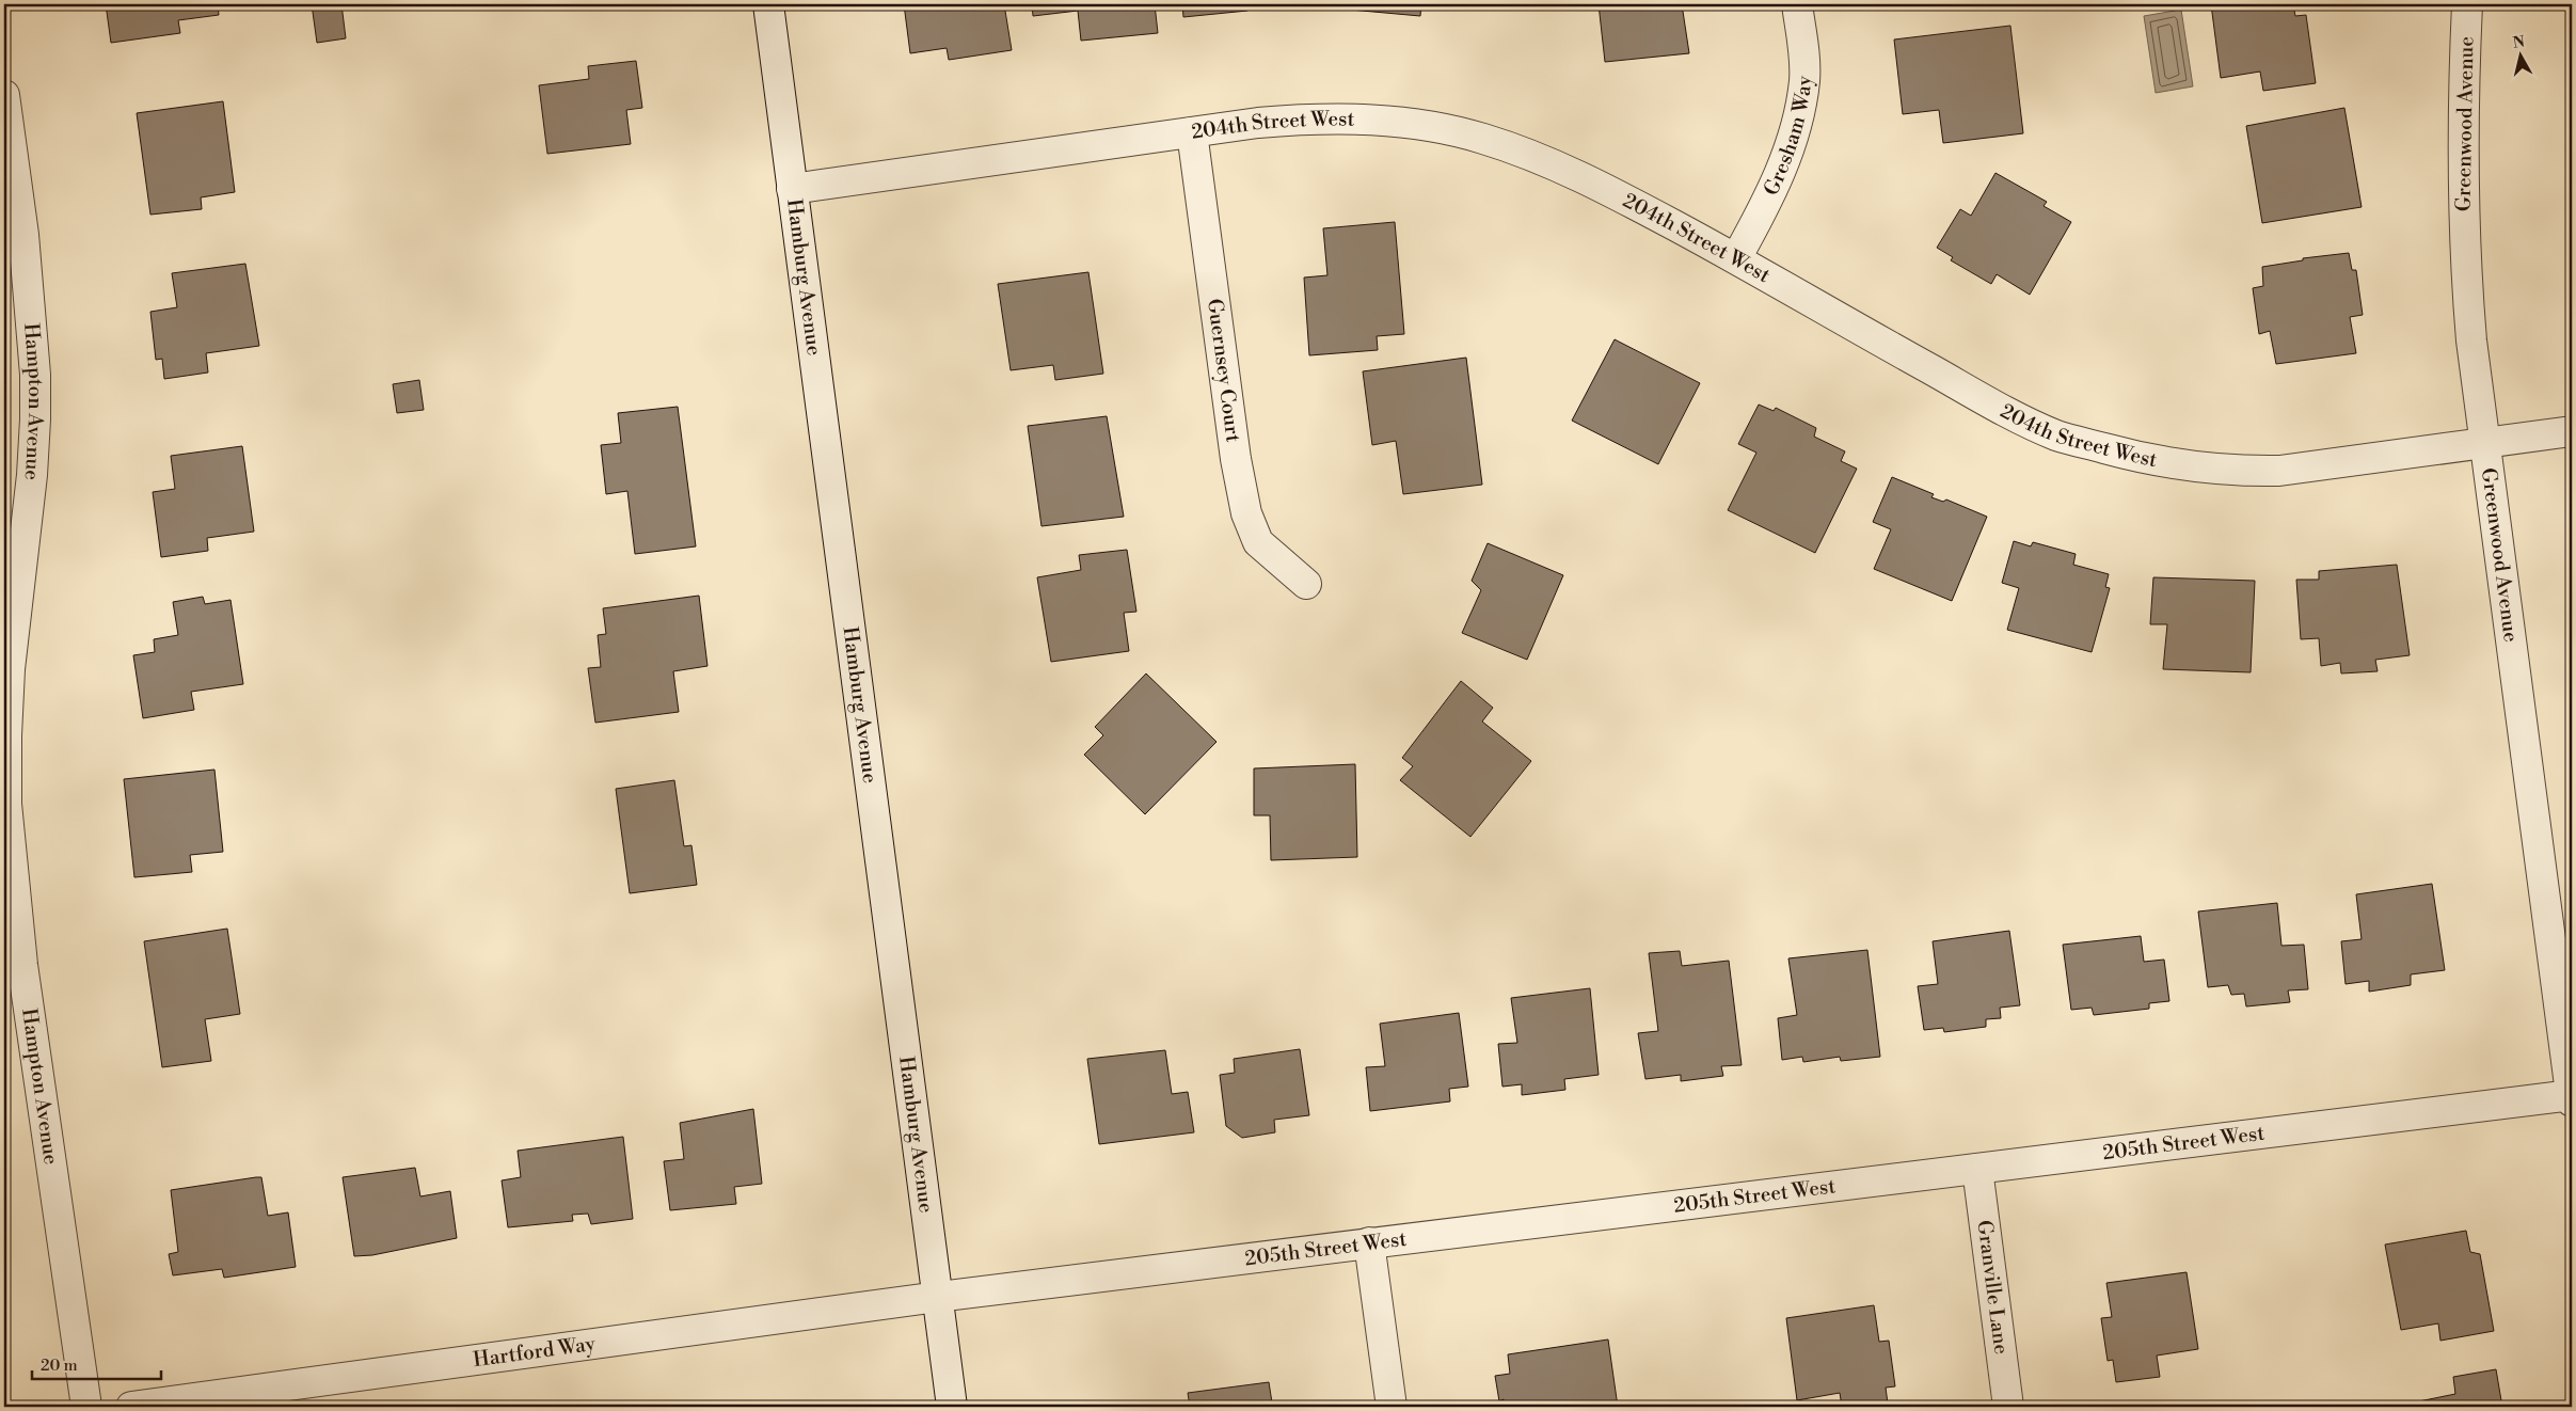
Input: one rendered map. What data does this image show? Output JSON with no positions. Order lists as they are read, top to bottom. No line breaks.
{"streets":{"street":["Greenwood Avenue","204th Street West","Gresham Way","Hamburg Avenue","Guernsey Court","Hampton Avenue","205th Street West","Granville Lane","Hartford Way"]},"crossings":[["Greenwood Avenue","204th Street West"],["Greenwood Avenue","205th Street West"],["204th Street West","Gresham Way"],["204th Street West","Hamburg Avenue"],["204th Street West","Guernsey Court"],["Hamburg Avenue","205th Street West"],["Hamburg Avenue","Hartford Way"],["205th Street West","Granville Lane"],["205th Street West","Hartford Way"]],"scale_bar":"20 m","north":"top"}
